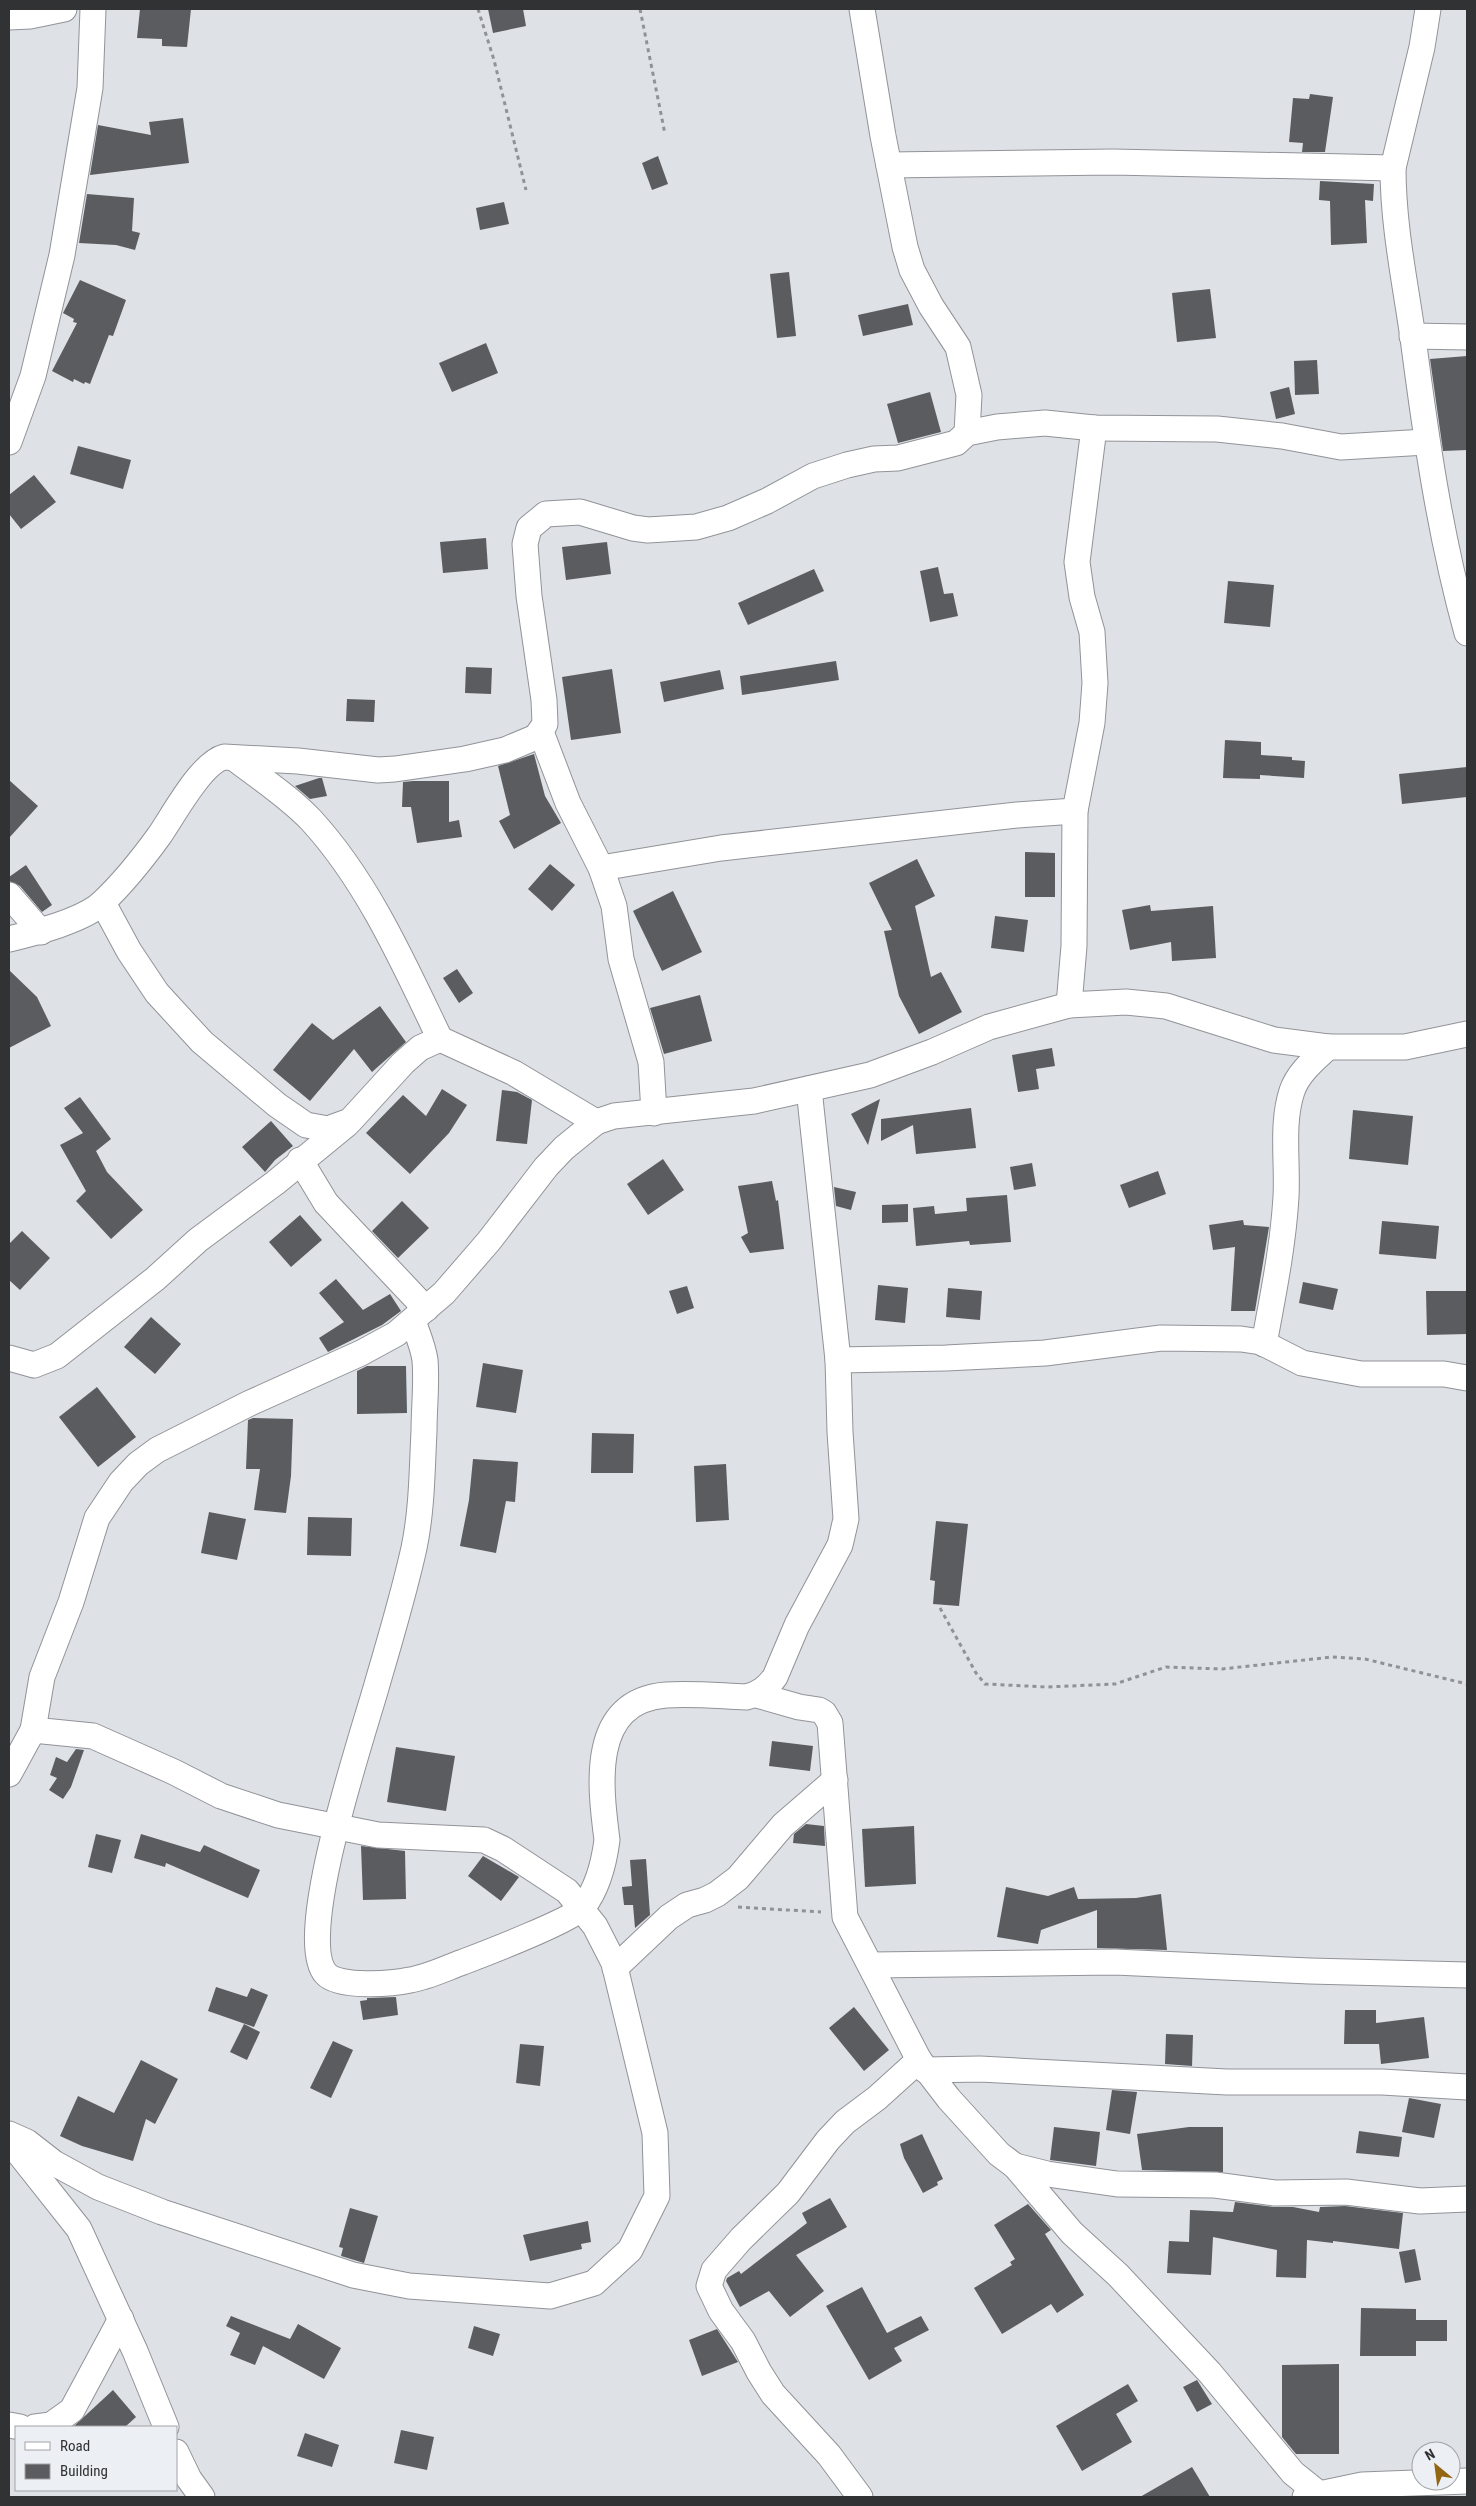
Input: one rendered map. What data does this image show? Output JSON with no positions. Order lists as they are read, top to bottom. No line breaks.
{"legend":["Road","Building"],"north":"top left"}
